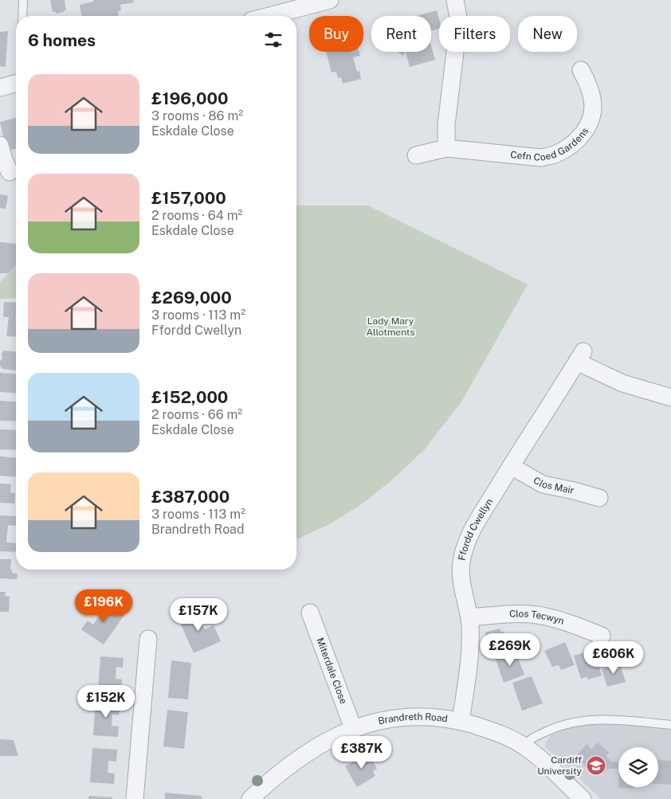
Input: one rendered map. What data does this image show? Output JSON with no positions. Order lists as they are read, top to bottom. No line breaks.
{"streets":{"street":["Cefn Coed Gardens","Clos Mair","Ffordd Cwellyn","Clos Tecwyn","Miterdale Close","Brandreth Road"]},"crossings":[["Clos Mair","Ffordd Cwellyn"],["Ffordd Cwellyn","Clos Tecwyn"],["Ffordd Cwellyn","Brandreth Road"],["Miterdale Close","Brandreth Road"]],"parks":["Lady Mary Allotments"],"places":{"school or university":["Cardiff University"]},"page":{"chip":["Buy","Rent","Filters","New"],"heading":"6 homes","list":[{"name":"£196,000","note":"3 rooms · 86 m² · Eskdale Close"},{"name":"£157,000","note":"2 rooms · 64 m² · Eskdale Close"},{"name":"£269,000","note":"3 rooms · 113 m² · Ffordd Cwellyn"},{"name":"£152,000","note":"2 rooms · 66 m² · Eskdale Close"},{"name":"£387,000","note":"3 rooms · 113 m² · Brandreth Road"}],"price":["£196K","£157K","£269K","£606K","£152K","£387K"]}}
